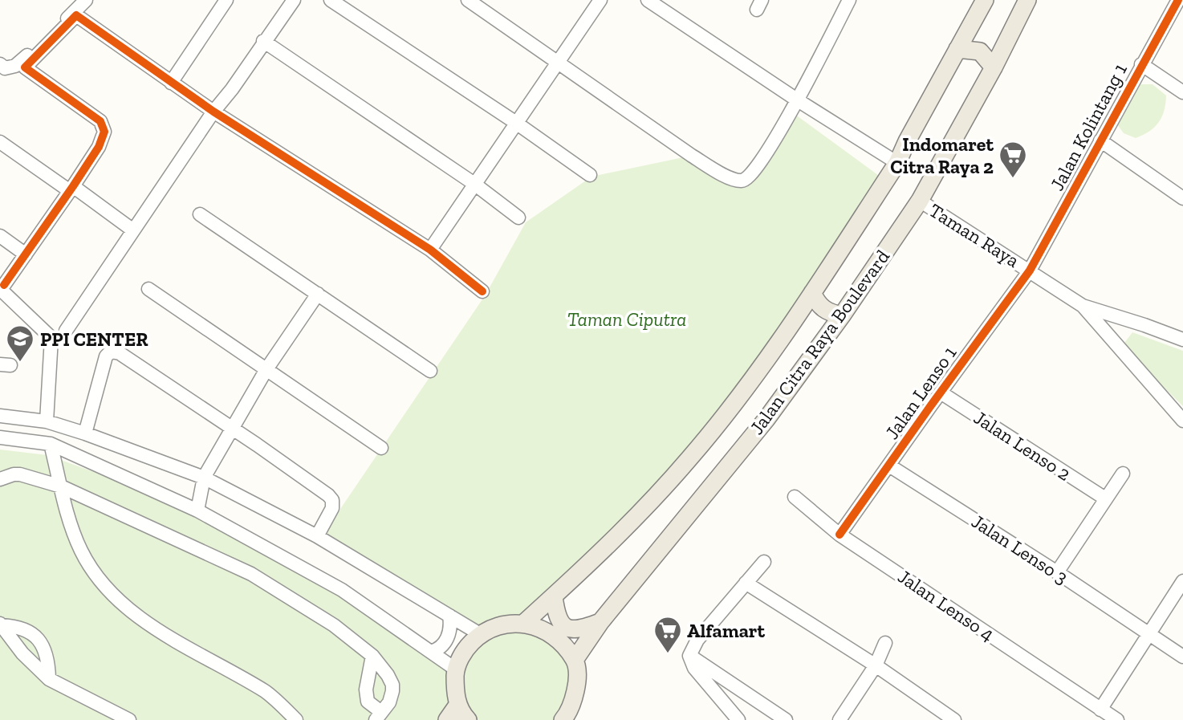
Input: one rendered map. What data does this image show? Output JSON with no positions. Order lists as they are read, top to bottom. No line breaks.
{"streets":{"main road":["Jalan Citra Raya Boulevard"],"street":["Jalan Kolintang 1","Taman Raya","Jalan Lenso 1","Jalan Lenso 2","Jalan Lenso 3","Jalan Lenso 4"]},"crossings":[["Jalan Kolintang 1","Taman Raya"],["Jalan Kolintang 1","Jalan Lenso 1"],["Taman Raya","Jalan Citra Raya Boulevard"],["Taman Raya","Jalan Lenso 1"],["Jalan Lenso 1","Jalan Lenso 2"],["Jalan Lenso 1","Jalan Lenso 3"],["Jalan Lenso 1","Jalan Lenso 4"]],"parks":["Taman Ciputra"],"places":{"supermarket":["Indomaret Citra Raya 2","Alfamart"],"school or university":["PPI CENTER"]}}
